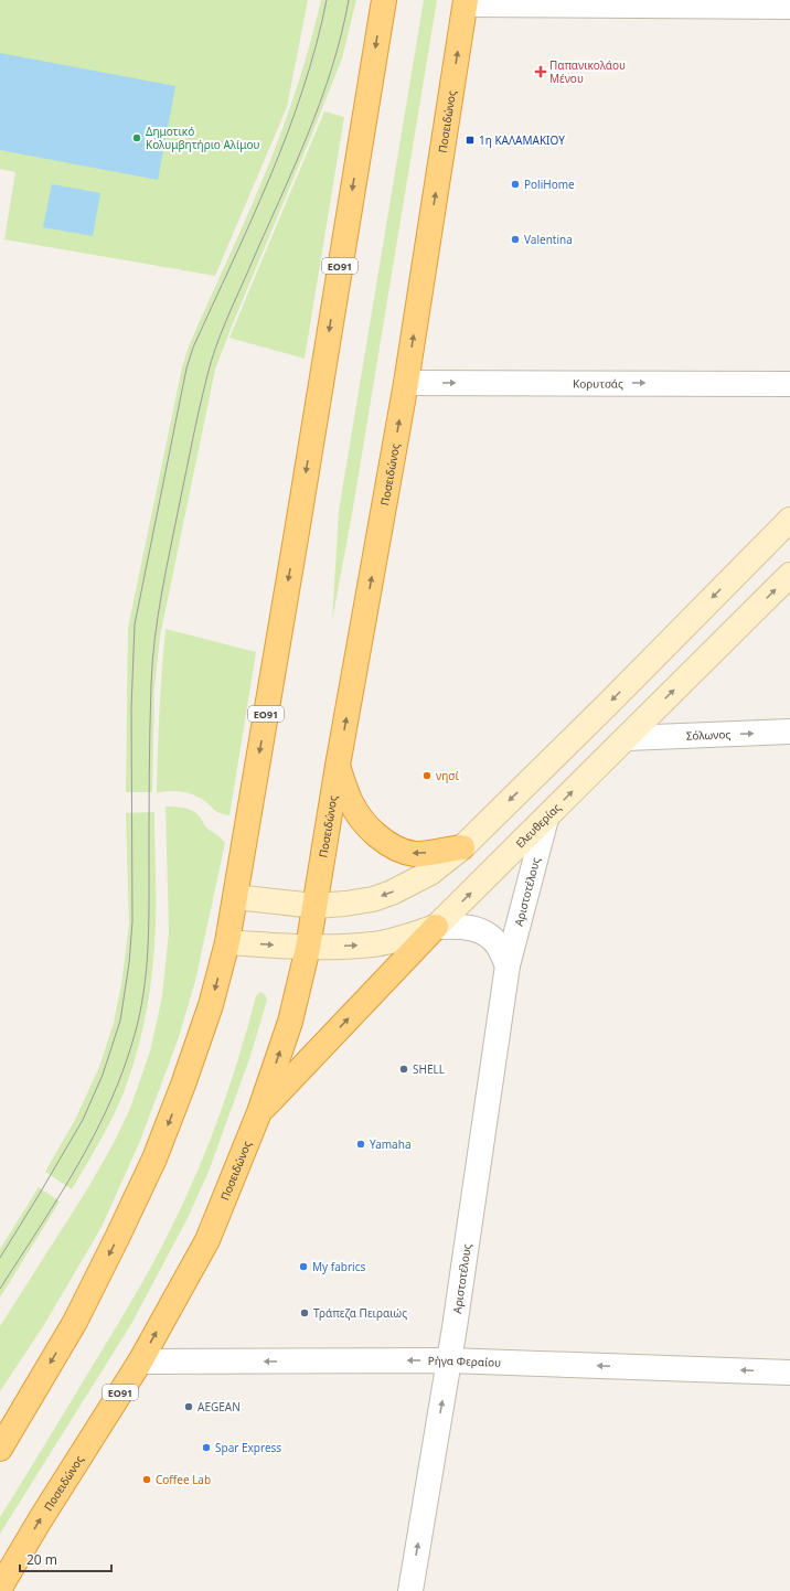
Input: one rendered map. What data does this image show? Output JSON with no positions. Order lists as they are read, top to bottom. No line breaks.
{"streets":{"highway":["Ποσειδώνος","ΕΟ91"],"main road":["Ελευθερίας"],"street":["Κορυτσάς","Σόλωνος","Αριστοτέλους","Ρήγα Φεραίου"]},"crossings":[["Ποσειδώνος","Κορυτσάς"],["Ποσειδώνος","Ελευθερίας"],["Ποσειδώνος","Ρήγα Φεραίου"],["ΕΟ91","Ελευθερίας"],["Σόλωνος","Ελευθερίας"],["Ελευθερίας","Αριστοτέλους"],["Αριστοτέλους","Ρήγα Φεραίου"]],"one_way":["Κορυτσάς","Σόλωνος","Ρήγα Φεραίου"],"places":{"health":["Παπανικολάου Μένου"],"other":["Δημοτικό Κολυμβητήριο Αλίμου","PoliHome","Valentina","νησί","SHELL","Yamaha","My fabrics","Τράπεζα Πειραιώς","AEGEAN","Spar Express","Coffee Lab"],"transit":["1η ΚΑΛΑΜΑΚΙΟΥ"]},"scale_bar":"20 m"}
